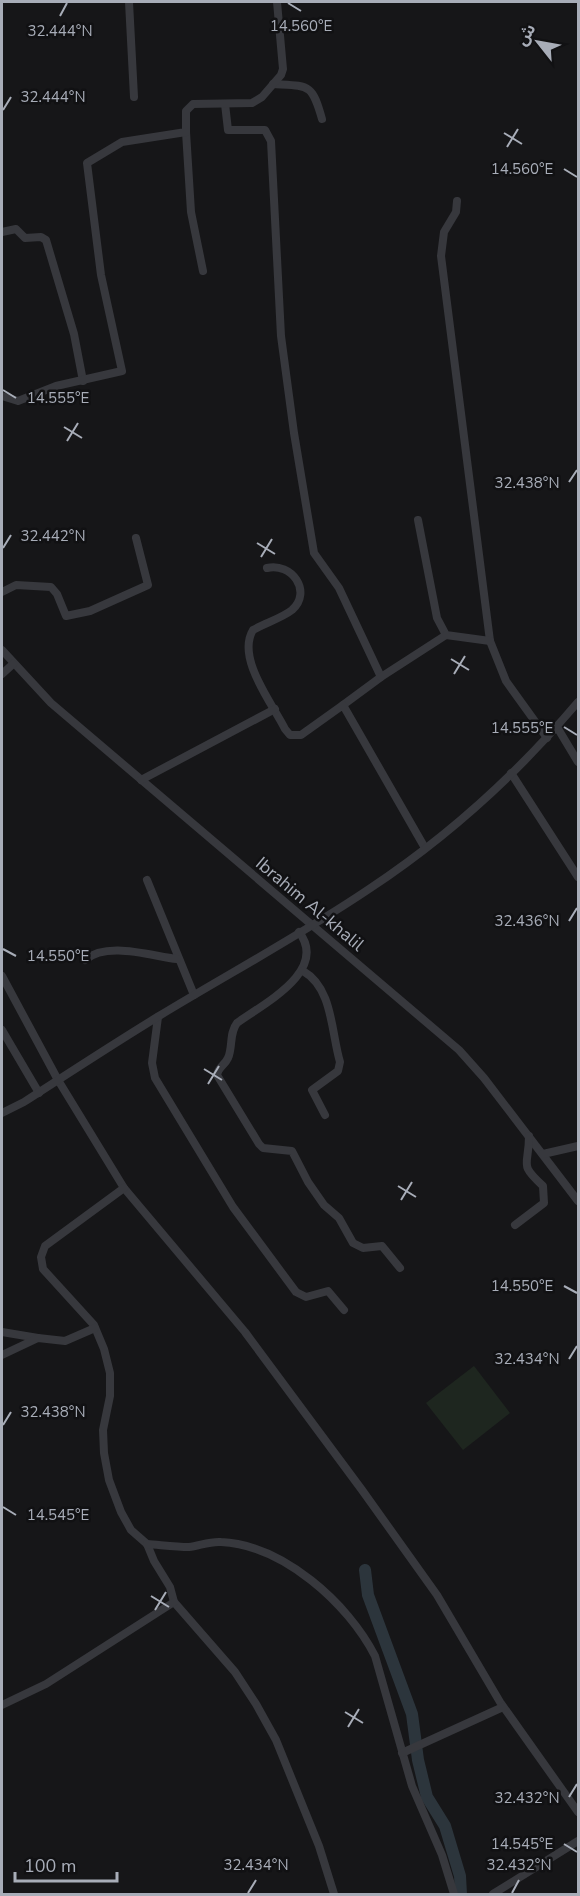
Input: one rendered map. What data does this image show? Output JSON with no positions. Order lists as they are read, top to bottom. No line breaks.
{"streets":{"street":["Ibrahim Al-khalil"]},"scale_bar":"100 m","north":"top left","coordinates":["14.560°E","32.444°N","14.555°E","32.438°N","32.442°N","32.436°N","14.550°E","32.434°N","14.545°E","32.432°N"]}
